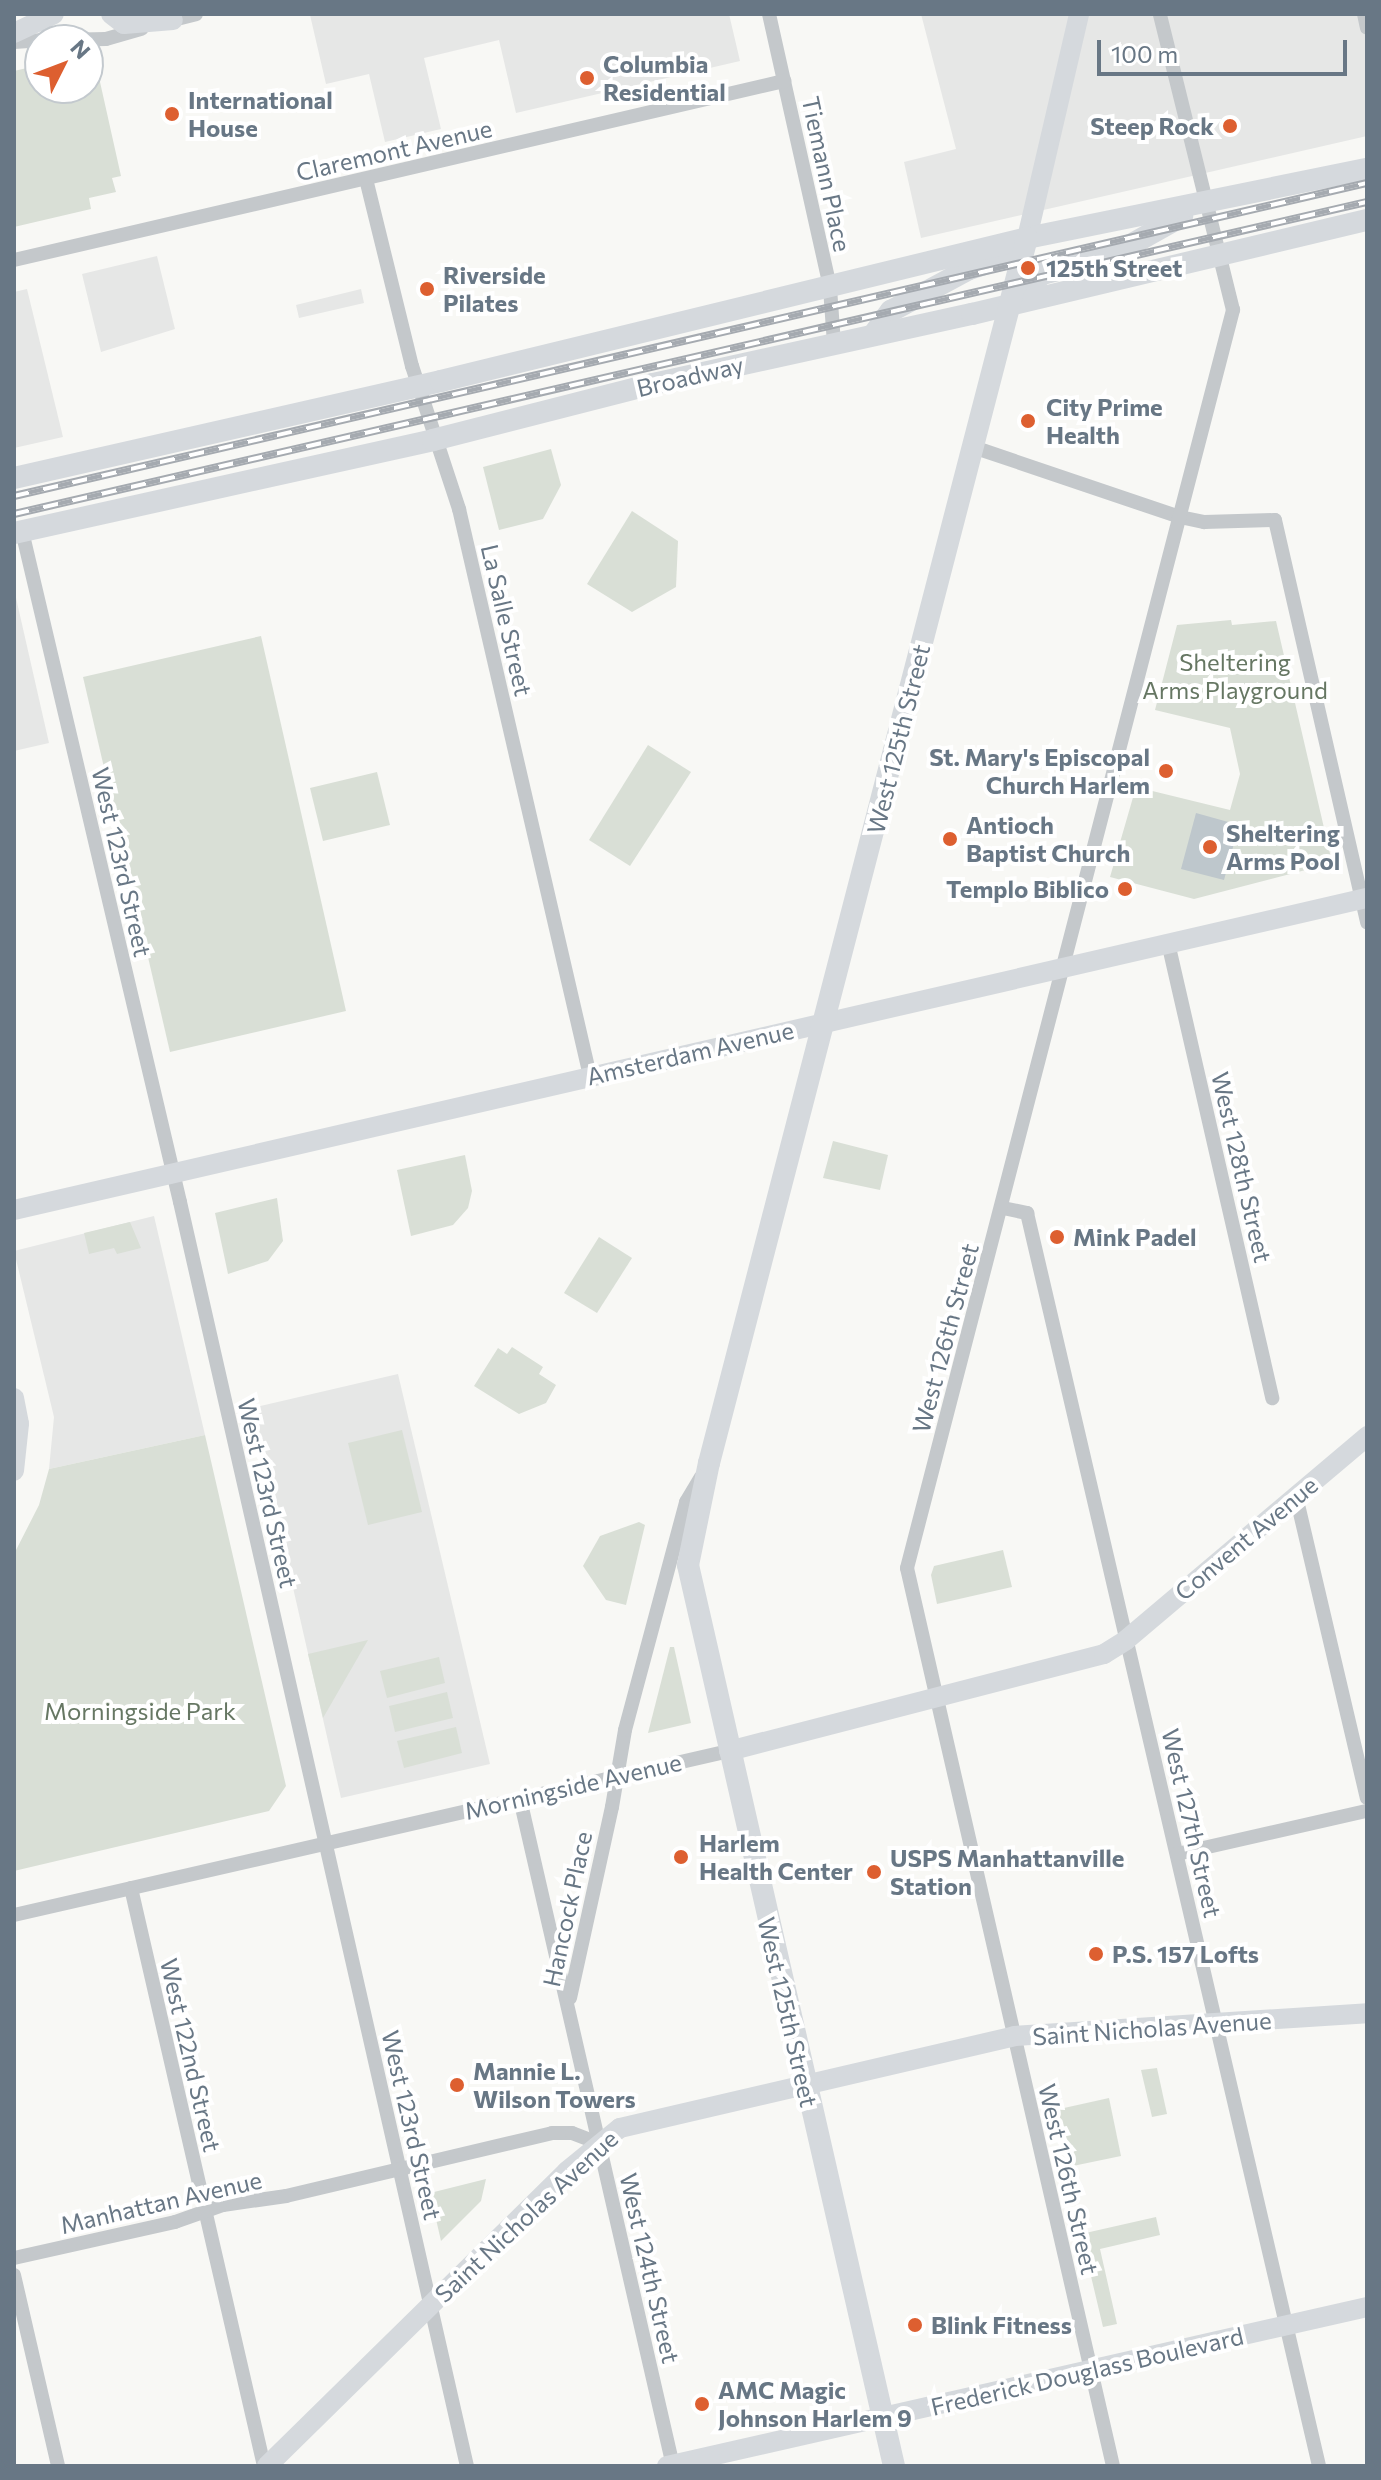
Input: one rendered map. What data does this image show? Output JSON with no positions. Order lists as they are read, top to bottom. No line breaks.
{"streets":{"main road":["Broadway","West 125th Street","Amsterdam Avenue","Convent Avenue","Morningside Avenue","Saint Nicholas Avenue","Frederick Douglass Boulevard"],"street":["Claremont Avenue","Tiemann Place","La Salle Street","West 123rd Street","West 128th Street","West 126th Street","West 127th Street","Hancock Place","West 122nd Street","Manhattan Avenue","West 124th Street"]},"crossings":[["Claremont Avenue","Tiemann Place"],["Claremont Avenue","La Salle Street"],["Tiemann Place","Broadway"],["Broadway","La Salle Street"],["Broadway","West 125th Street"],["Broadway","West 123rd Street"],["Broadway","West 126th Street"],["La Salle Street","Amsterdam Avenue"],["West 125th Street","Amsterdam Avenue"],["West 125th Street","Morningside Avenue"],["West 125th Street","Hancock Place"],["West 125th Street","Saint Nicholas Avenue"],["West 125th Street","Frederick Douglass Boulevard"],["West 123rd Street","Amsterdam Avenue"],["West 123rd Street","Morningside Avenue"],["West 123rd Street","Saint Nicholas Avenue"],["West 123rd Street","Manhattan Avenue"],["Amsterdam Avenue","West 128th Street"],["Amsterdam Avenue","West 126th Street"],["West 126th Street","Morningside Avenue"],["West 126th Street","West 127th Street"],["West 126th Street","Saint Nicholas Avenue"],["West 126th Street","Frederick Douglass Boulevard"],["Convent Avenue","Morningside Avenue"],["Convent Avenue","West 127th Street"],["Morningside Avenue","West 127th Street"],["Morningside Avenue","Hancock Place"],["Morningside Avenue","West 122nd Street"],["Morningside Avenue","West 124th Street"],["West 127th Street","Saint Nicholas Avenue"],["West 127th Street","Frederick Douglass Boulevard"],["Hancock Place","West 124th Street"],["Saint Nicholas Avenue","West 122nd Street"],["Saint Nicholas Avenue","Manhattan Avenue"],["Saint Nicholas Avenue","West 124th Street"],["West 122nd Street","Manhattan Avenue"],["Manhattan Avenue","West 124th Street"],["West 124th Street","Frederick Douglass Boulevard"]],"parks":["Sheltering Arms Playground","Morningside Park"],"places":["Columbia Residential","International House","Steep Rock","125th Street","Riverside Pilates","City Prime Health","St. Mary's Episcopal Church Harlem","Antioch Baptist Church","Sheltering Arms Pool","Templo Biblico","Mink Padel","Harlem Health Center","USPS Manhattanville Station","P.S. 157 Lofts","Mannie L. Wilson Towers","Blink Fitness","AMC Magic Johnson Harlem 9"],"scale_bar":"100 m","north":"top right"}
